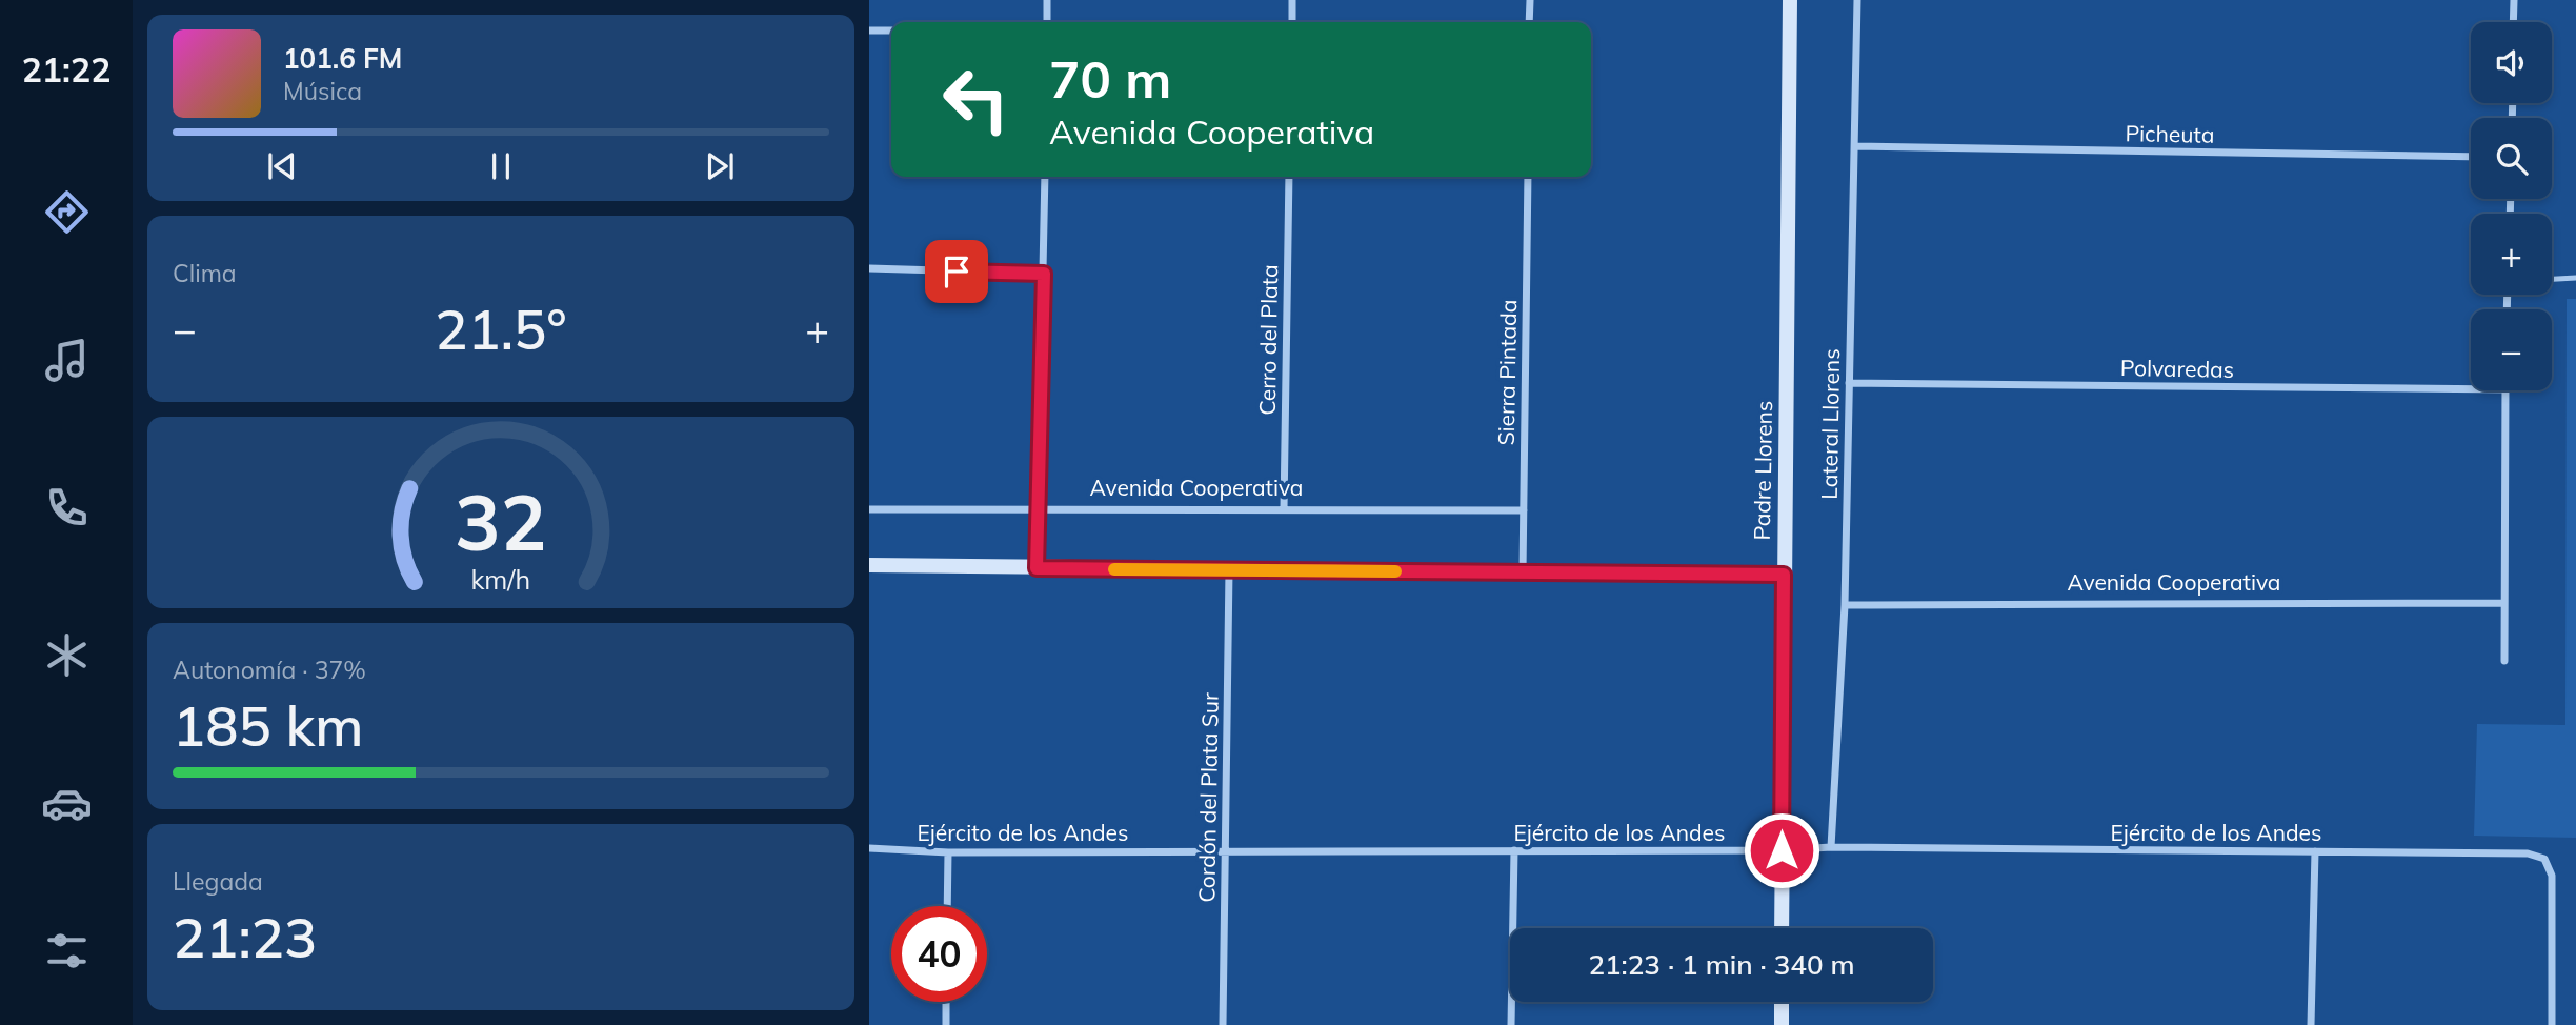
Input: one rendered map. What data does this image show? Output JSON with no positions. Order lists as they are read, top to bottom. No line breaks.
{"streets":{"street":["Picheuta","Cerro del Plata","Polvaredas","Sierra Pintada","Lateral Llorens","Padre Llorens","Avenida Cooperativa","Cordón del Plata Sur","Ejército de los Andes"]},"crossings":[["Picheuta","Lateral Llorens"],["Cerro del Plata","Avenida Cooperativa"],["Polvaredas","Lateral Llorens"],["Sierra Pintada","Avenida Cooperativa"],["Lateral Llorens","Avenida Cooperativa"],["Lateral Llorens","Ejército de los Andes"],["Padre Llorens","Ejército de los Andes"],["Cordón del Plata Sur","Ejército de los Andes"]],"page":{"tabs":"21:22","map_buttons":["+","−"],"turn":["70 m","Avenida Cooperativa"],"song":["101.6 FM","Música"],"tile":["Clima",["Autonomía · 37%","185 km"],["Llegada","21:23"]],"heat":["−","21.5°","+"],"limit":"40","trip":"21:23 · 1 min · 340 m","gauge":["32","km/h"]}}
